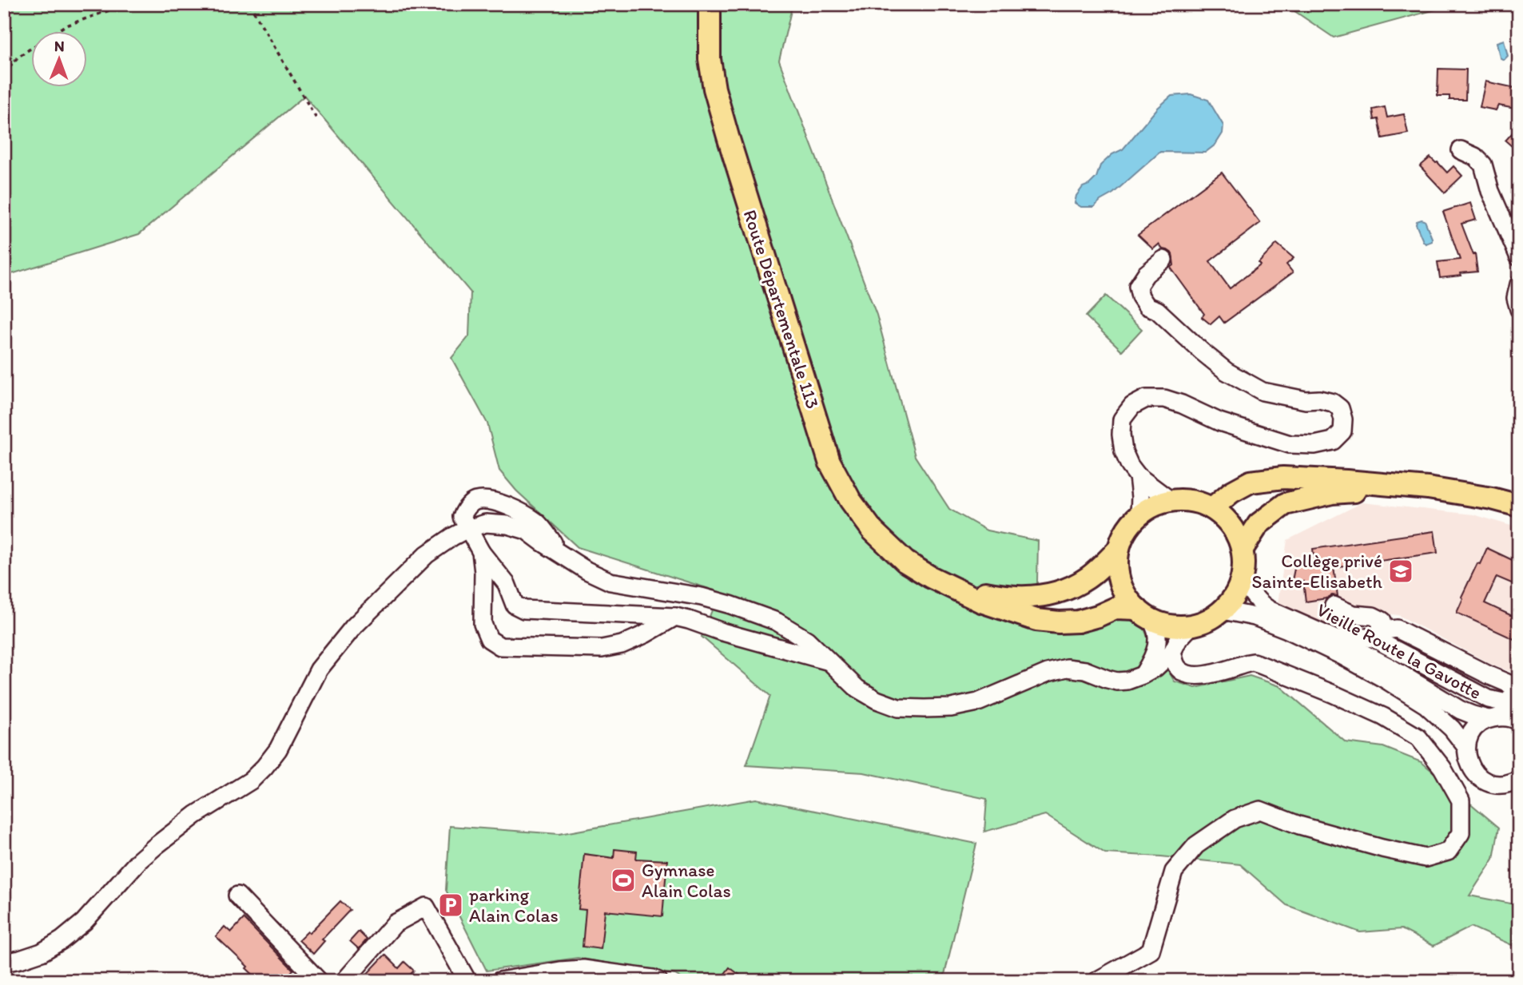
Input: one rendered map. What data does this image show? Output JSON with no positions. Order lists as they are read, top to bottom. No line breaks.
{"streets":{"main road":["Route Départementale 113"],"street":["Vieille Route la Gavotte"]},"crossings":[["Route Départementale 113","Vieille Route la Gavotte"]],"places":{"school or university":["Collège privé Sainte-Elisabeth"],"sports":["Gymnase Alain Colas"],"parking":["parking Alain Colas"]},"north":"top"}
